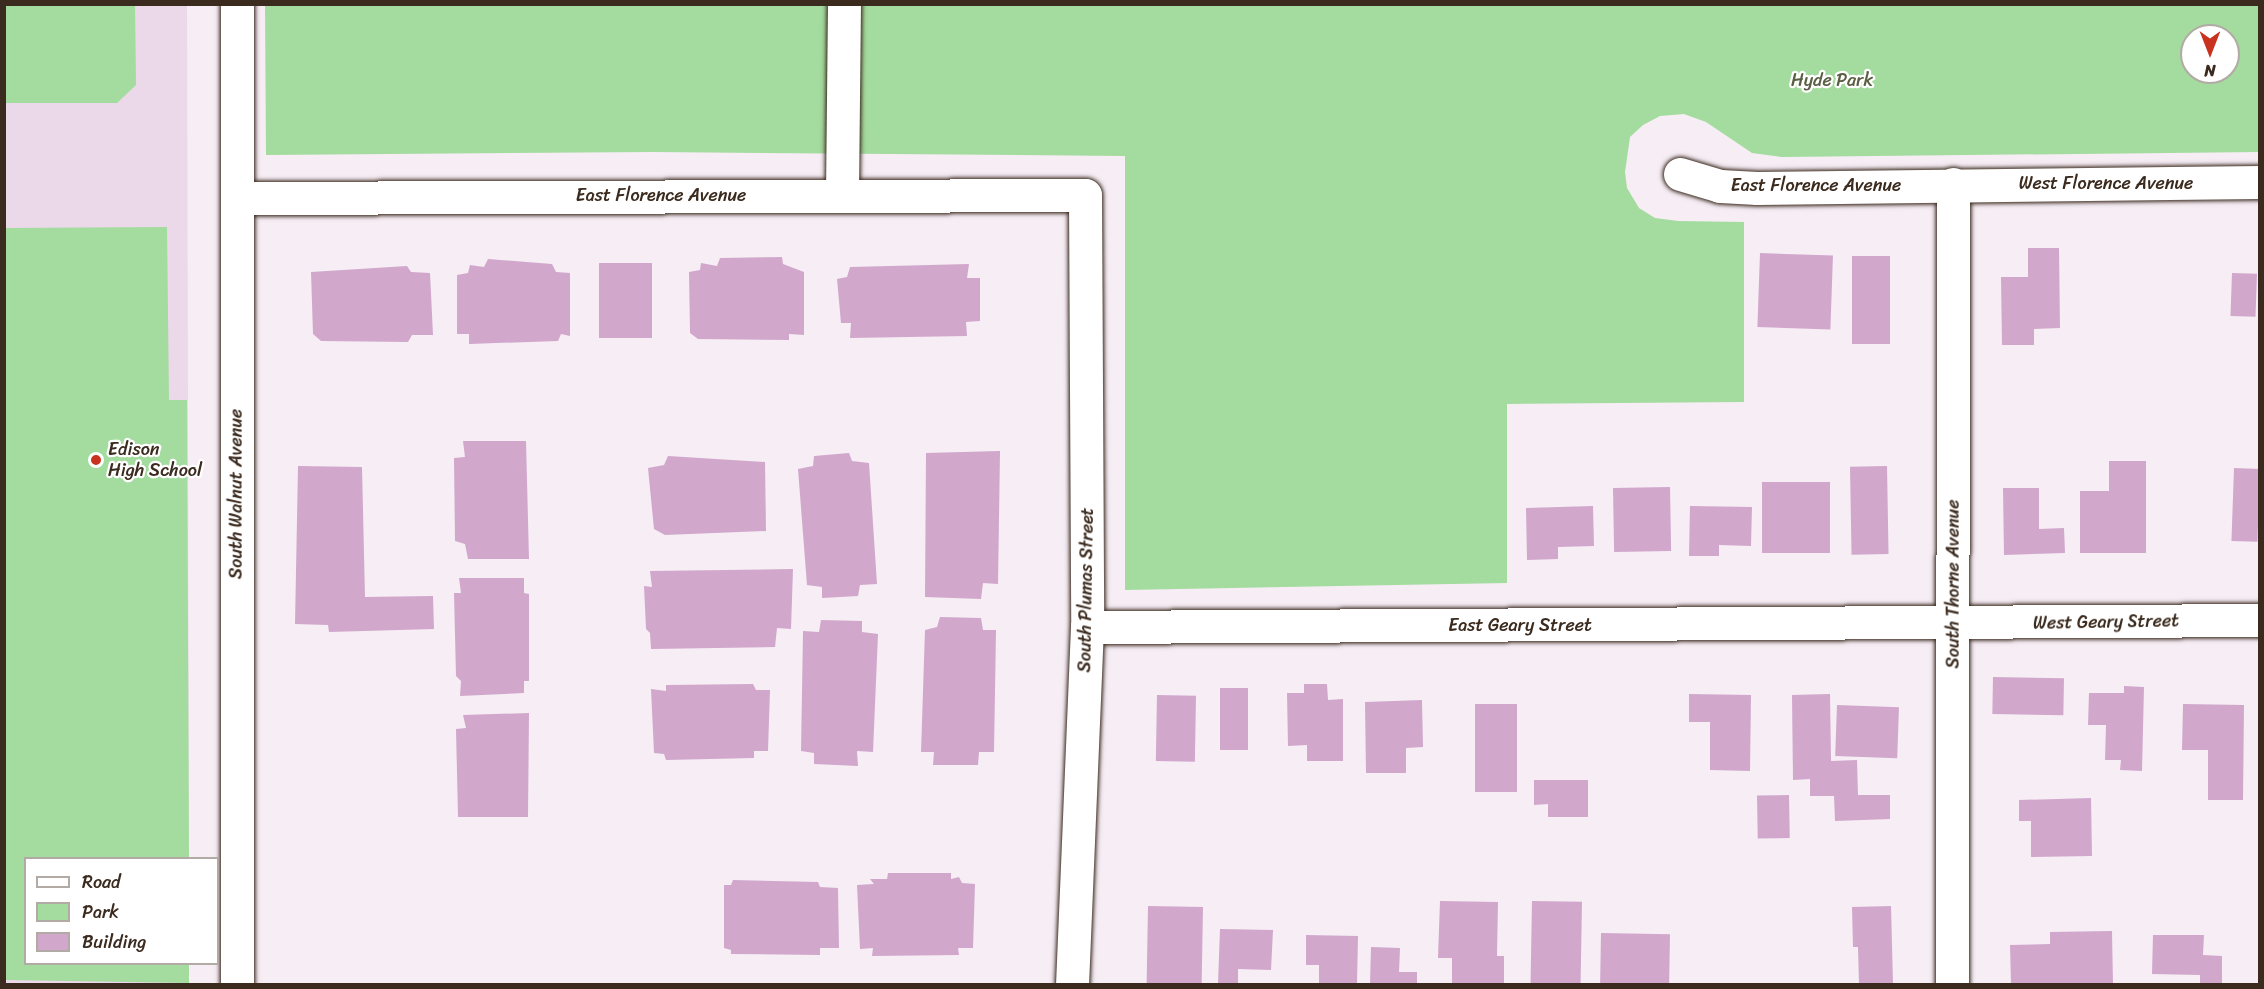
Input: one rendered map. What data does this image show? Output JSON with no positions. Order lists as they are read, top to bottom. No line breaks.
{"streets":{"street":["West Florence Avenue","East Florence Avenue","South Walnut Avenue","South Thorne Avenue","South Plumas Street","West Geary Street","East Geary Street"]},"crossings":[["West Florence Avenue","East Florence Avenue"],["West Florence Avenue","South Thorne Avenue"],["East Florence Avenue","South Walnut Avenue"],["East Florence Avenue","South Thorne Avenue"],["East Florence Avenue","South Plumas Street"],["South Thorne Avenue","West Geary Street"],["South Thorne Avenue","East Geary Street"],["South Plumas Street","East Geary Street"],["West Geary Street","East Geary Street"]],"parks":["Hyde Park"],"places":["Edison High School"],"legend":["Road","Park","Building"],"north":"bottom"}
